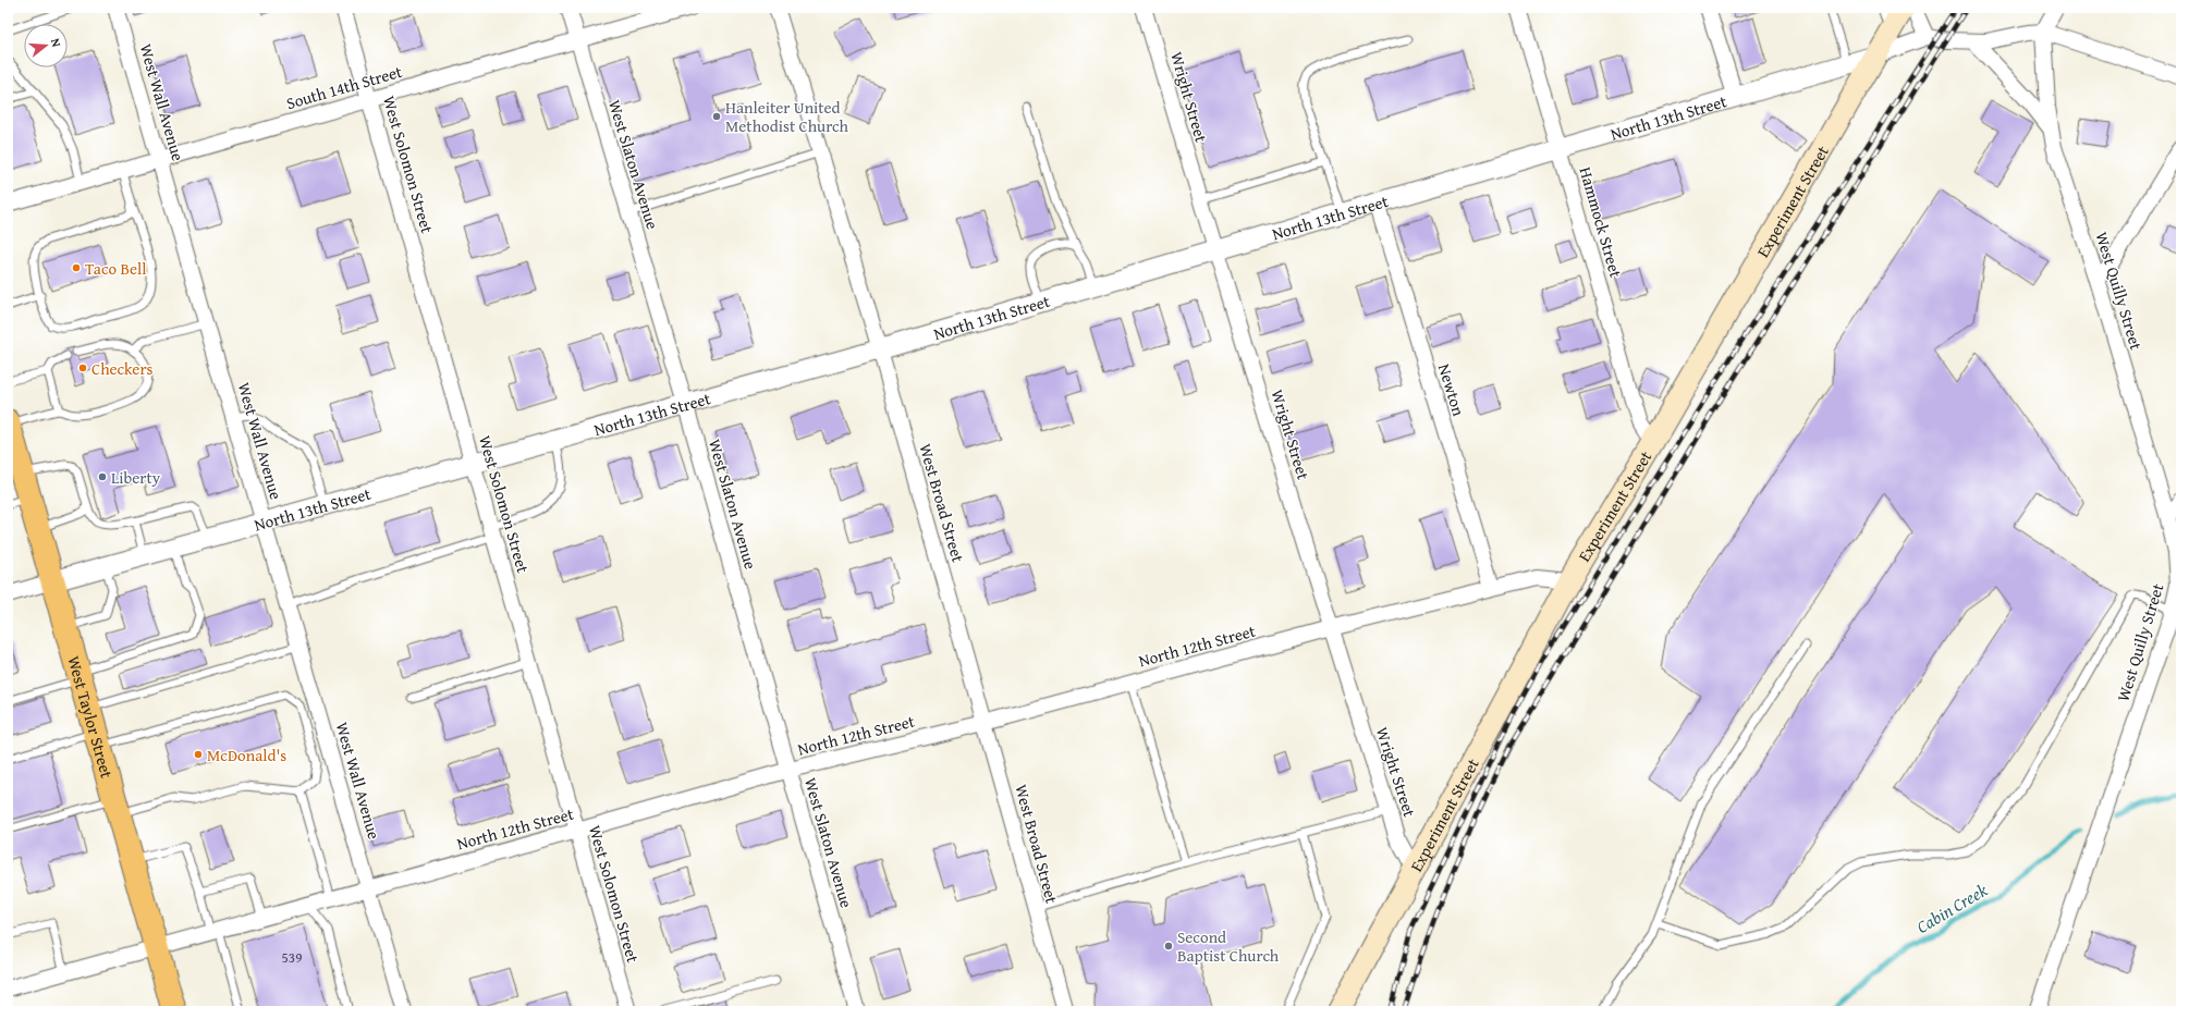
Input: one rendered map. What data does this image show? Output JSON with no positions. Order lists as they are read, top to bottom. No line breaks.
{"streets":{"main road":["Experiment Street","West Taylor Street"],"street":["South 14th Street","Wright Street","West Wall Avenue","North 13th Street","West Solomon Street","West Slaton Avenue","Hammock Street","West Quilly Street","Newton","West Broad Street","North 12th Street"]},"crossings":[["South 14th Street","West Wall Avenue"],["South 14th Street","West Solomon Street"],["South 14th Street","West Slaton Avenue"],["Wright Street","North 13th Street"],["Wright Street","Experiment Street"],["Wright Street","North 12th Street"],["West Wall Avenue","North 13th Street"],["West Wall Avenue","North 12th Street"],["North 13th Street","West Solomon Street"],["North 13th Street","West Slaton Avenue"],["North 13th Street","Experiment Street"],["North 13th Street","Hammock Street"],["North 13th Street","West Quilly Street"],["North 13th Street","Newton"],["North 13th Street","West Broad Street"],["North 13th Street","West Taylor Street"],["West Solomon Street","North 12th Street"],["West Slaton Avenue","North 12th Street"],["Experiment Street","Hammock Street"],["Experiment Street","North 12th Street"],["Newton","North 12th Street"],["West Broad Street","North 12th Street"],["North 12th Street","West Taylor Street"]],"water":["Cabin Creek"],"places":["Hanleiter United Methodist Church","Taco Bell","Checkers","Liberty","McDonald's","Second Baptist Church"],"house_numbers":["539"],"north":"right"}
